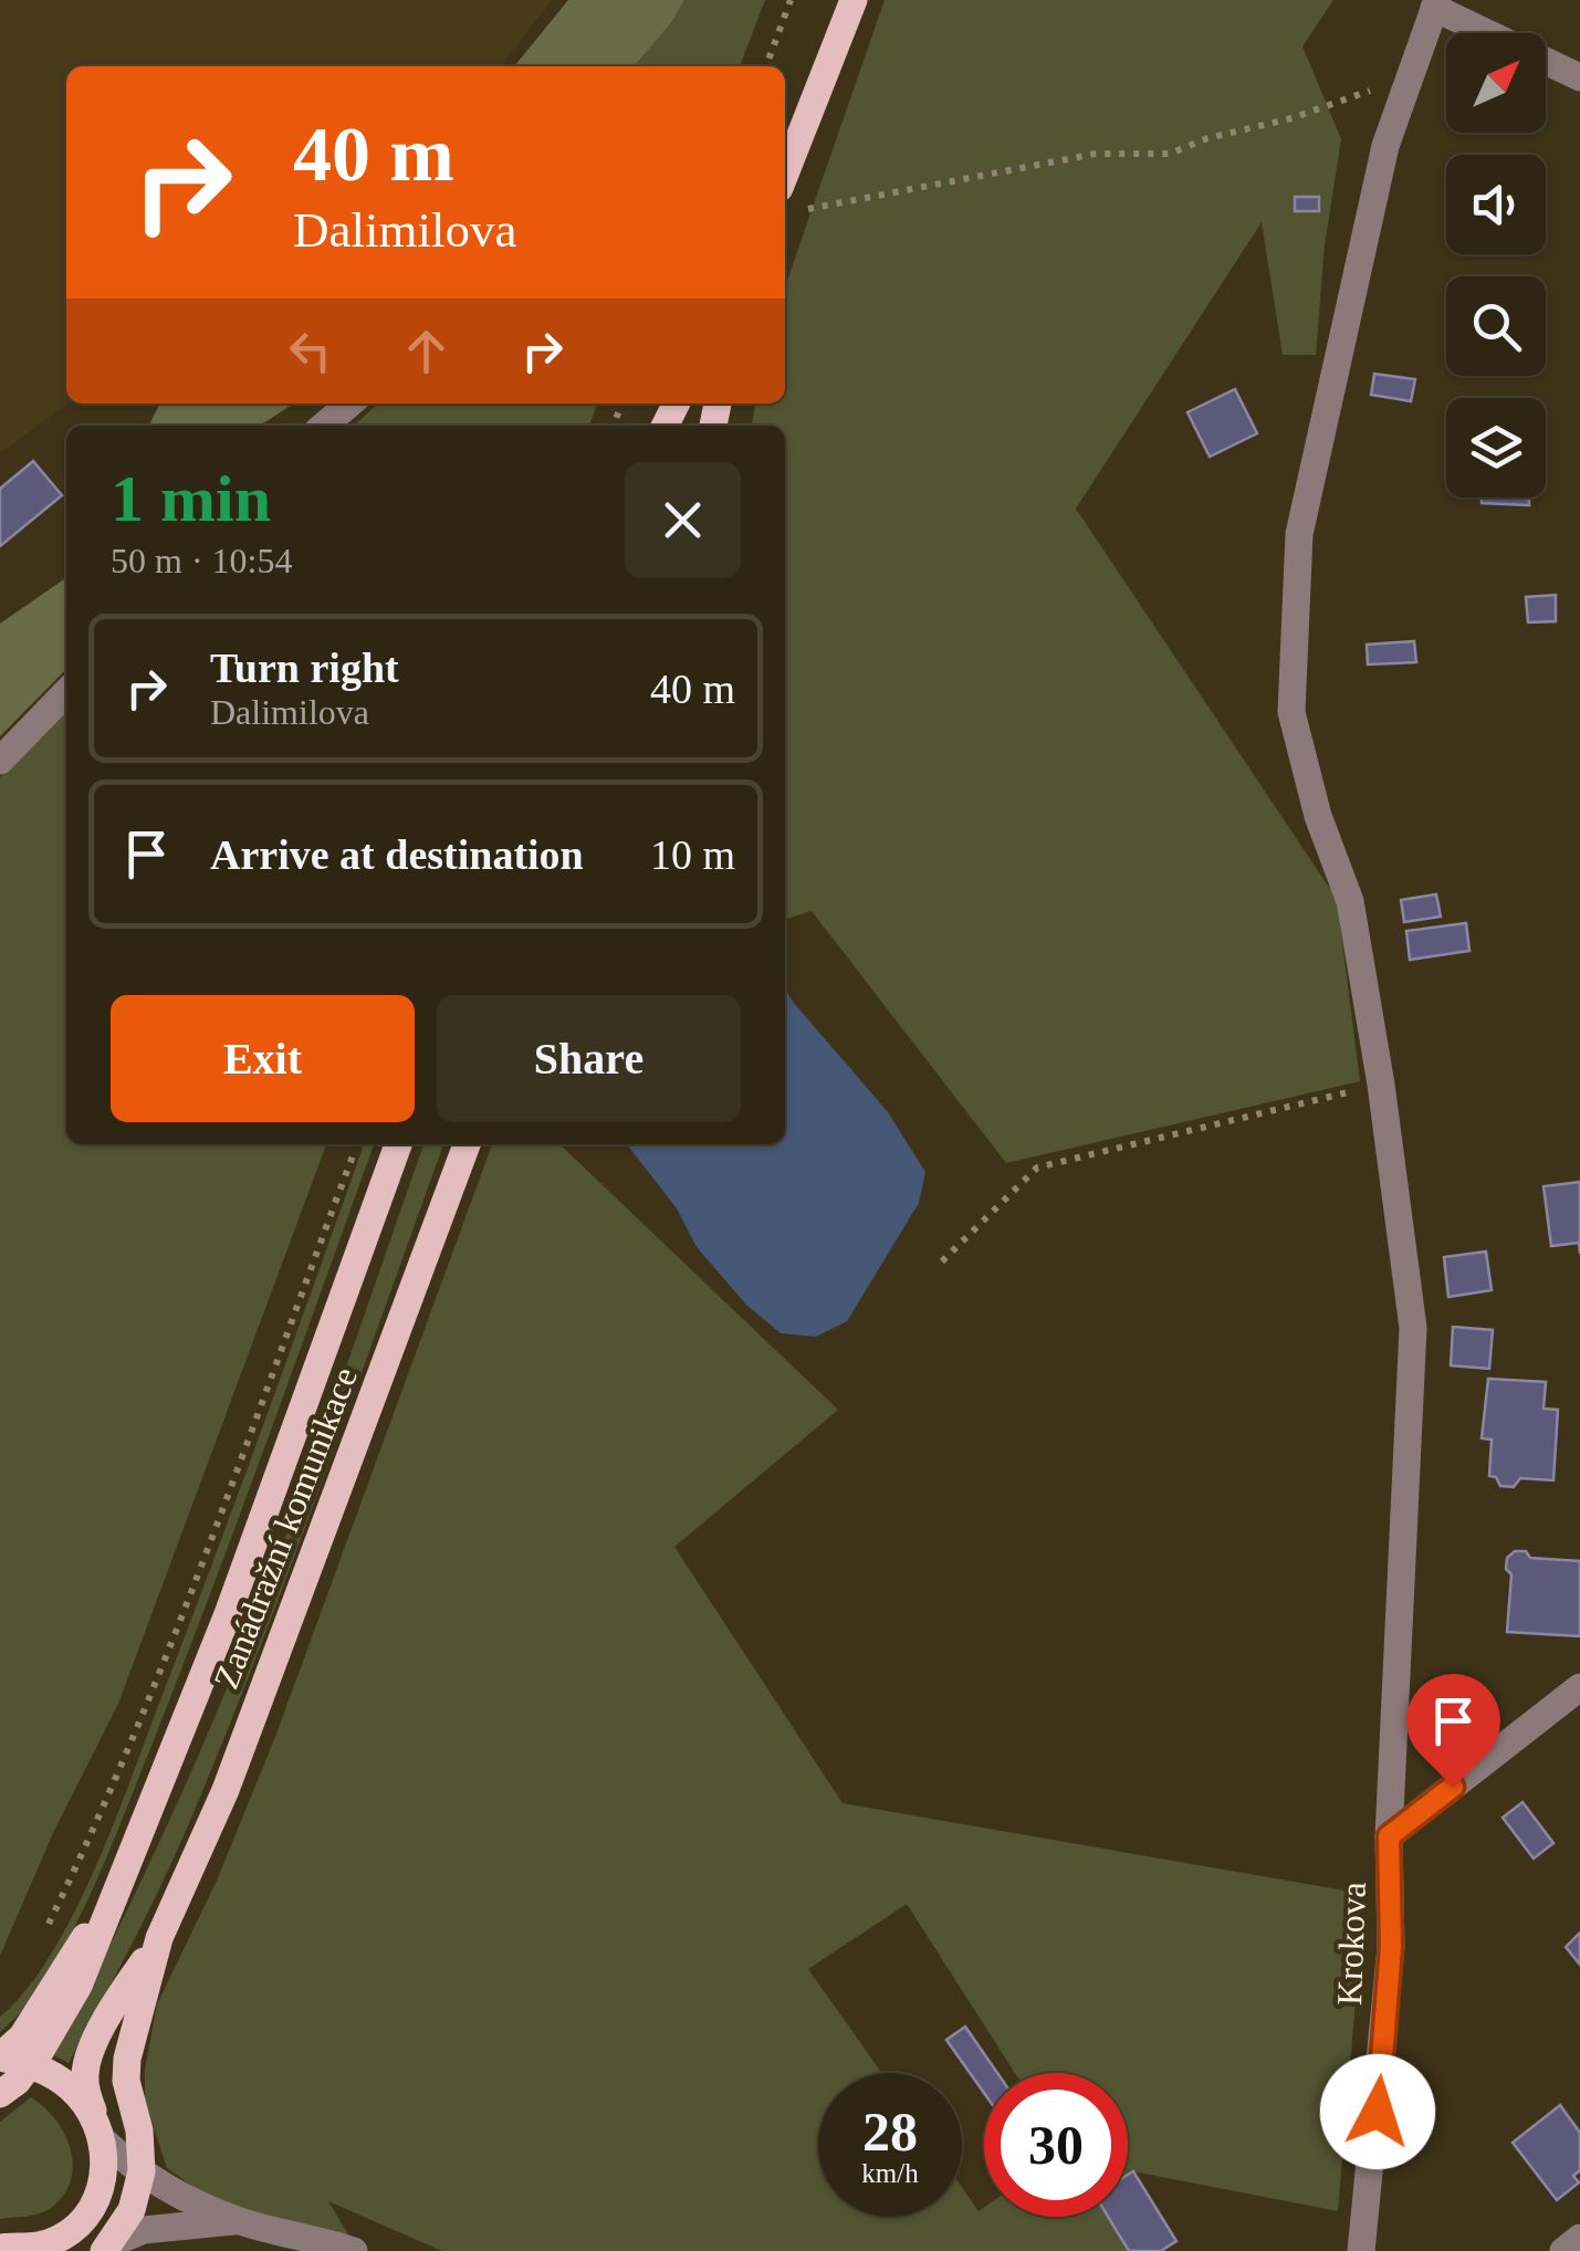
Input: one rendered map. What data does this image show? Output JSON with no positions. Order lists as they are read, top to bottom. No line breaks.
{"streets":{"main road":["Zanádražní komunikace"],"street":["Krokova"]},"north":"top right","page":{"turn":["40 m","Dalimilova"],"heading":["1 min","50 m · 10:54"],"list":[{"name":"Turn right","note":"Dalimilova","value":"40 m"},{"name":"Arrive at destination","value":"10 m"}],"buttons":["Exit","Share"],"speed":"28 km/h","limit":"30"}}
